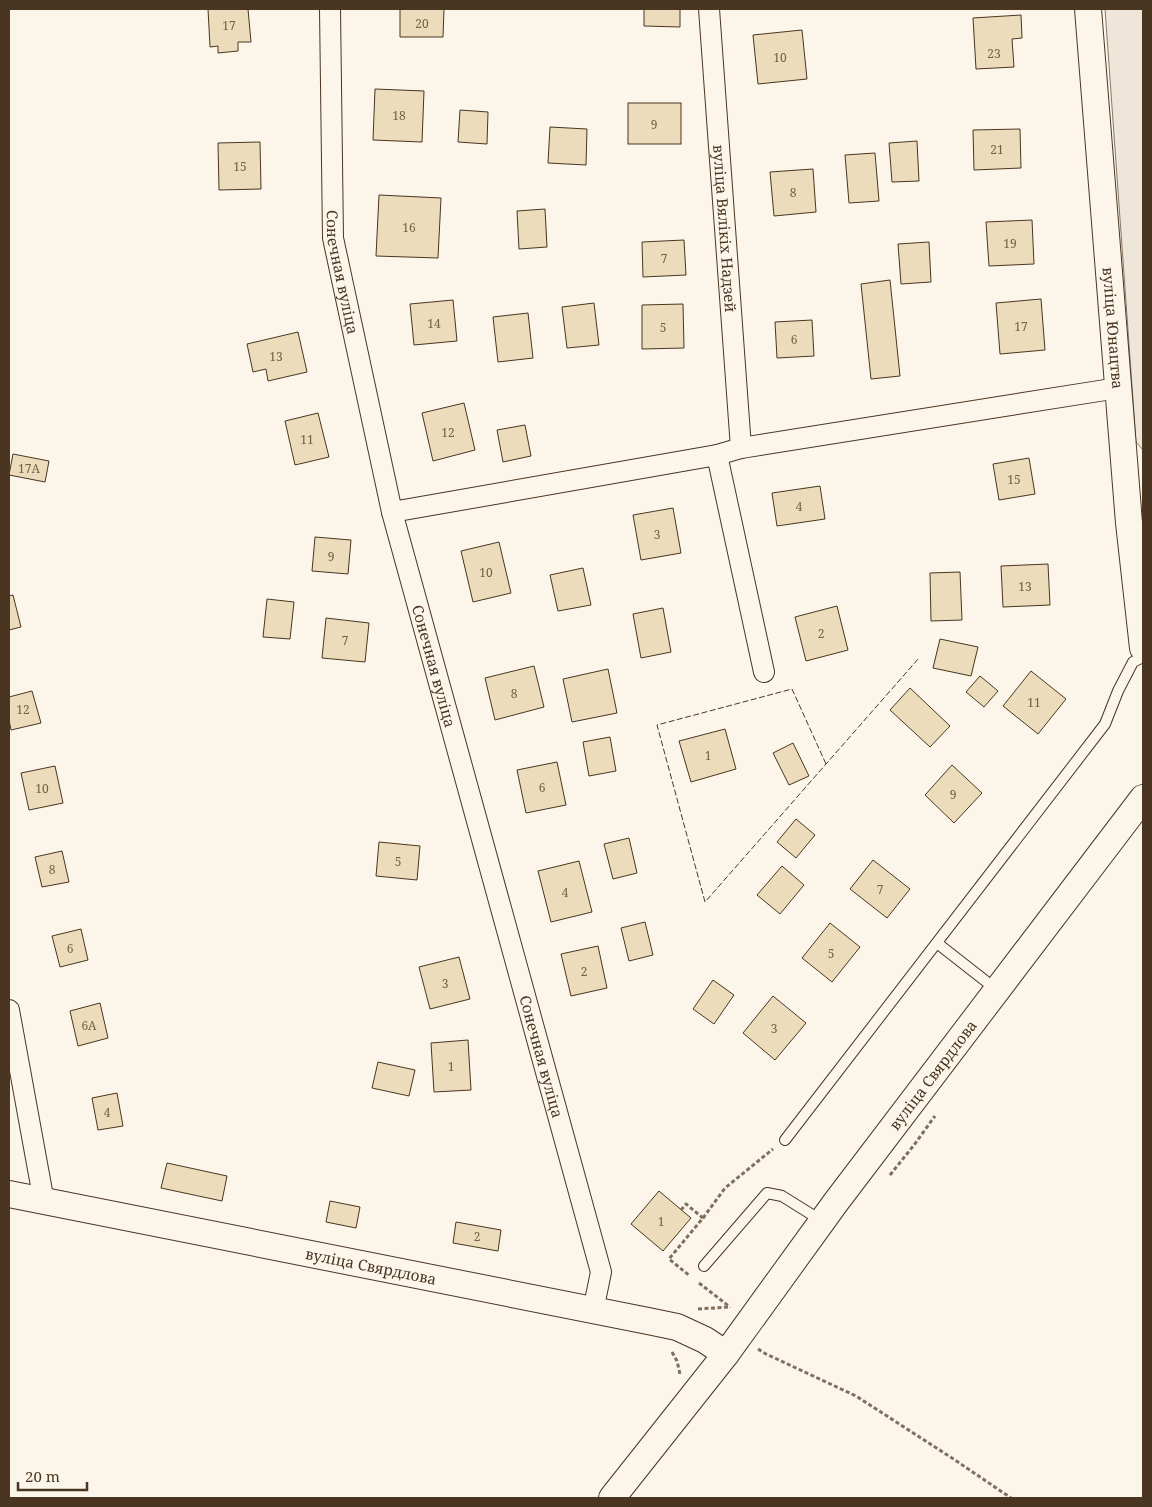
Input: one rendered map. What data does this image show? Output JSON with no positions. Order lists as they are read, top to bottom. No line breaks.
{"streets":{"street":["вуліца Вялікіх Надзей","Сонечная вуліца","вуліца Юнацтва","вуліца Свярдлова"]},"crossings":[["Сонечная вуліца","вуліца Свярдлова"]],"house_numbers":["20","17","23","10","18","9","21","15","8","16","19","7","14","17","5","6","13","12","11","17А","15","4","3","9","10","13","2","7","8","11","12","1","6","10","9","5","8","7","4","6","5","2","3","6А","3","1","4","1","2"],"scale_bar":"20 m"}
